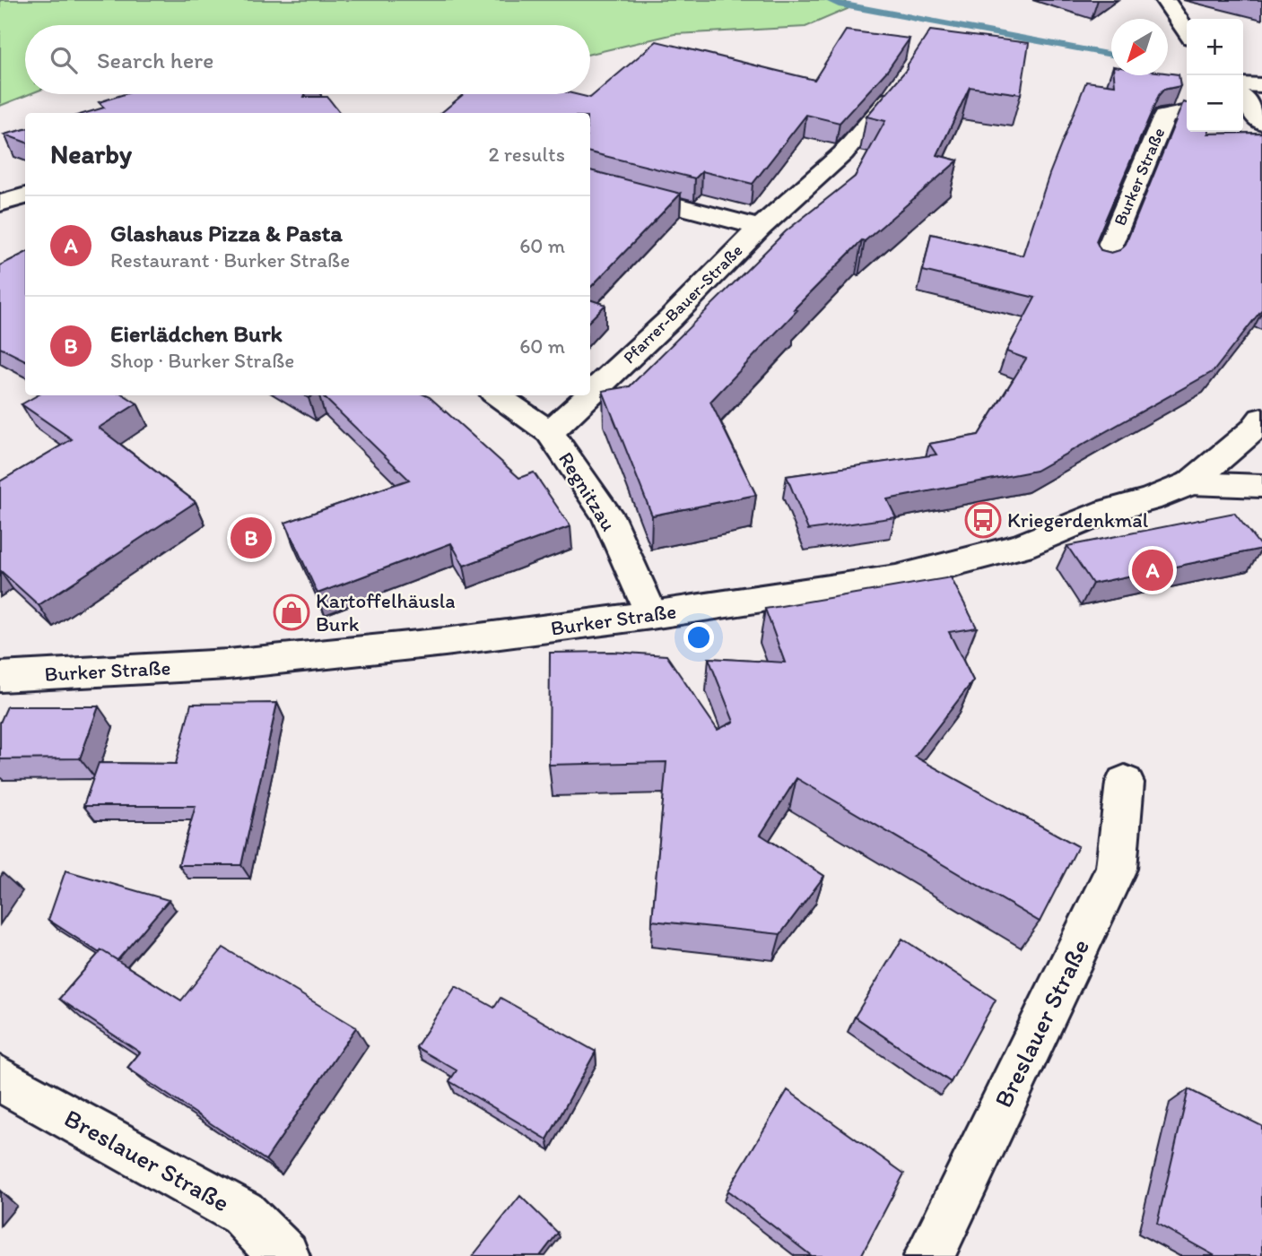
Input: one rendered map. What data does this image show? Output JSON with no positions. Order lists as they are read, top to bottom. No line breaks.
{"streets":{"street":["Burker Straße","Pfarrer-Bauer-Straße","Regnitzau","Breslauer Straße"]},"crossings":[["Burker Straße","Regnitzau"],["Pfarrer-Bauer-Straße","Regnitzau"]],"places":{"bus stop":["Kriegerdenkmal"],"shop":["Kartoffelhäusla Burk"]},"north":"bottom left","page":{"map_buttons":["+","−"],"search":"Search here","heading":["Nearby","2 results"],"list":[{"mark":"A","name":"Glashaus Pizza & Pasta","note":"Restaurant · Burker Straße","value":"60 m"},{"mark":"B","name":"Eierlädchen Burk","note":"Shop · Burker Straße","value":"60 m"}],"pins":["B","A"]}}
